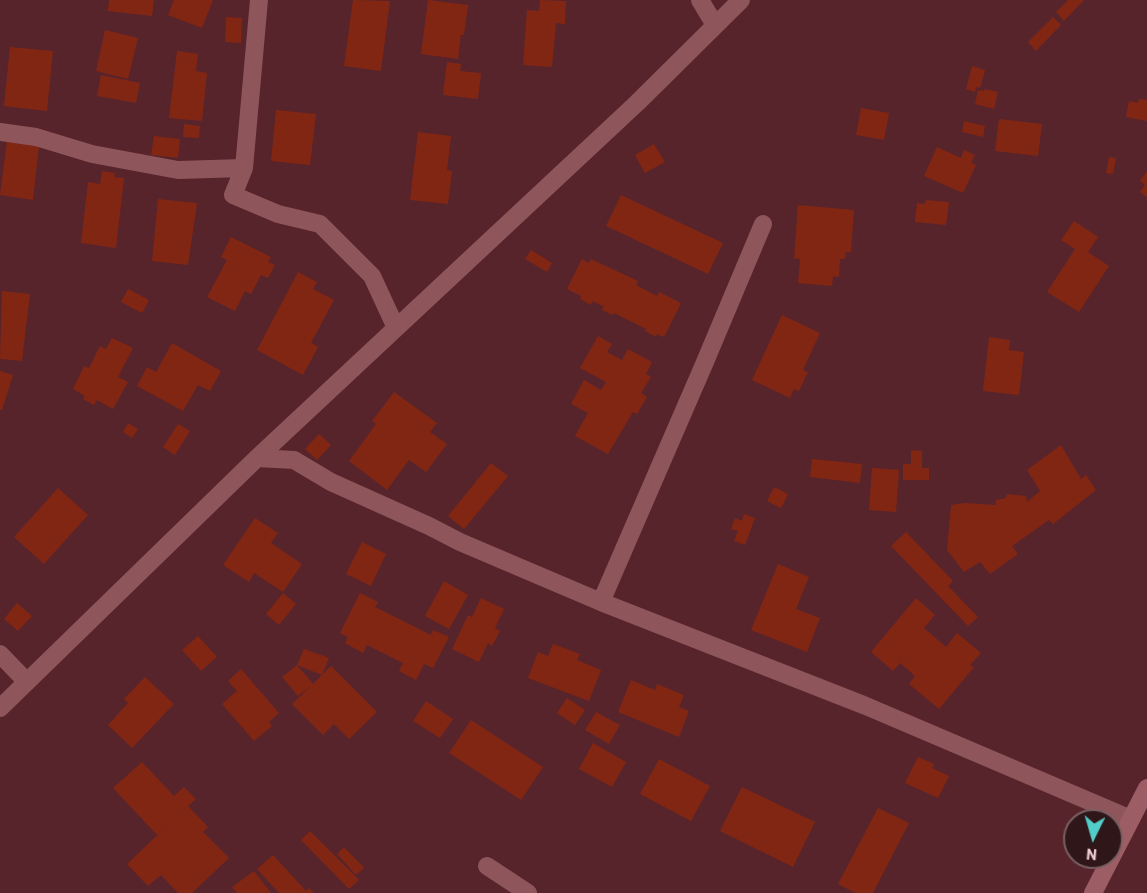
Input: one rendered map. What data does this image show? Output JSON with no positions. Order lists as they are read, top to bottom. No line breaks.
{"north":"bottom"}
